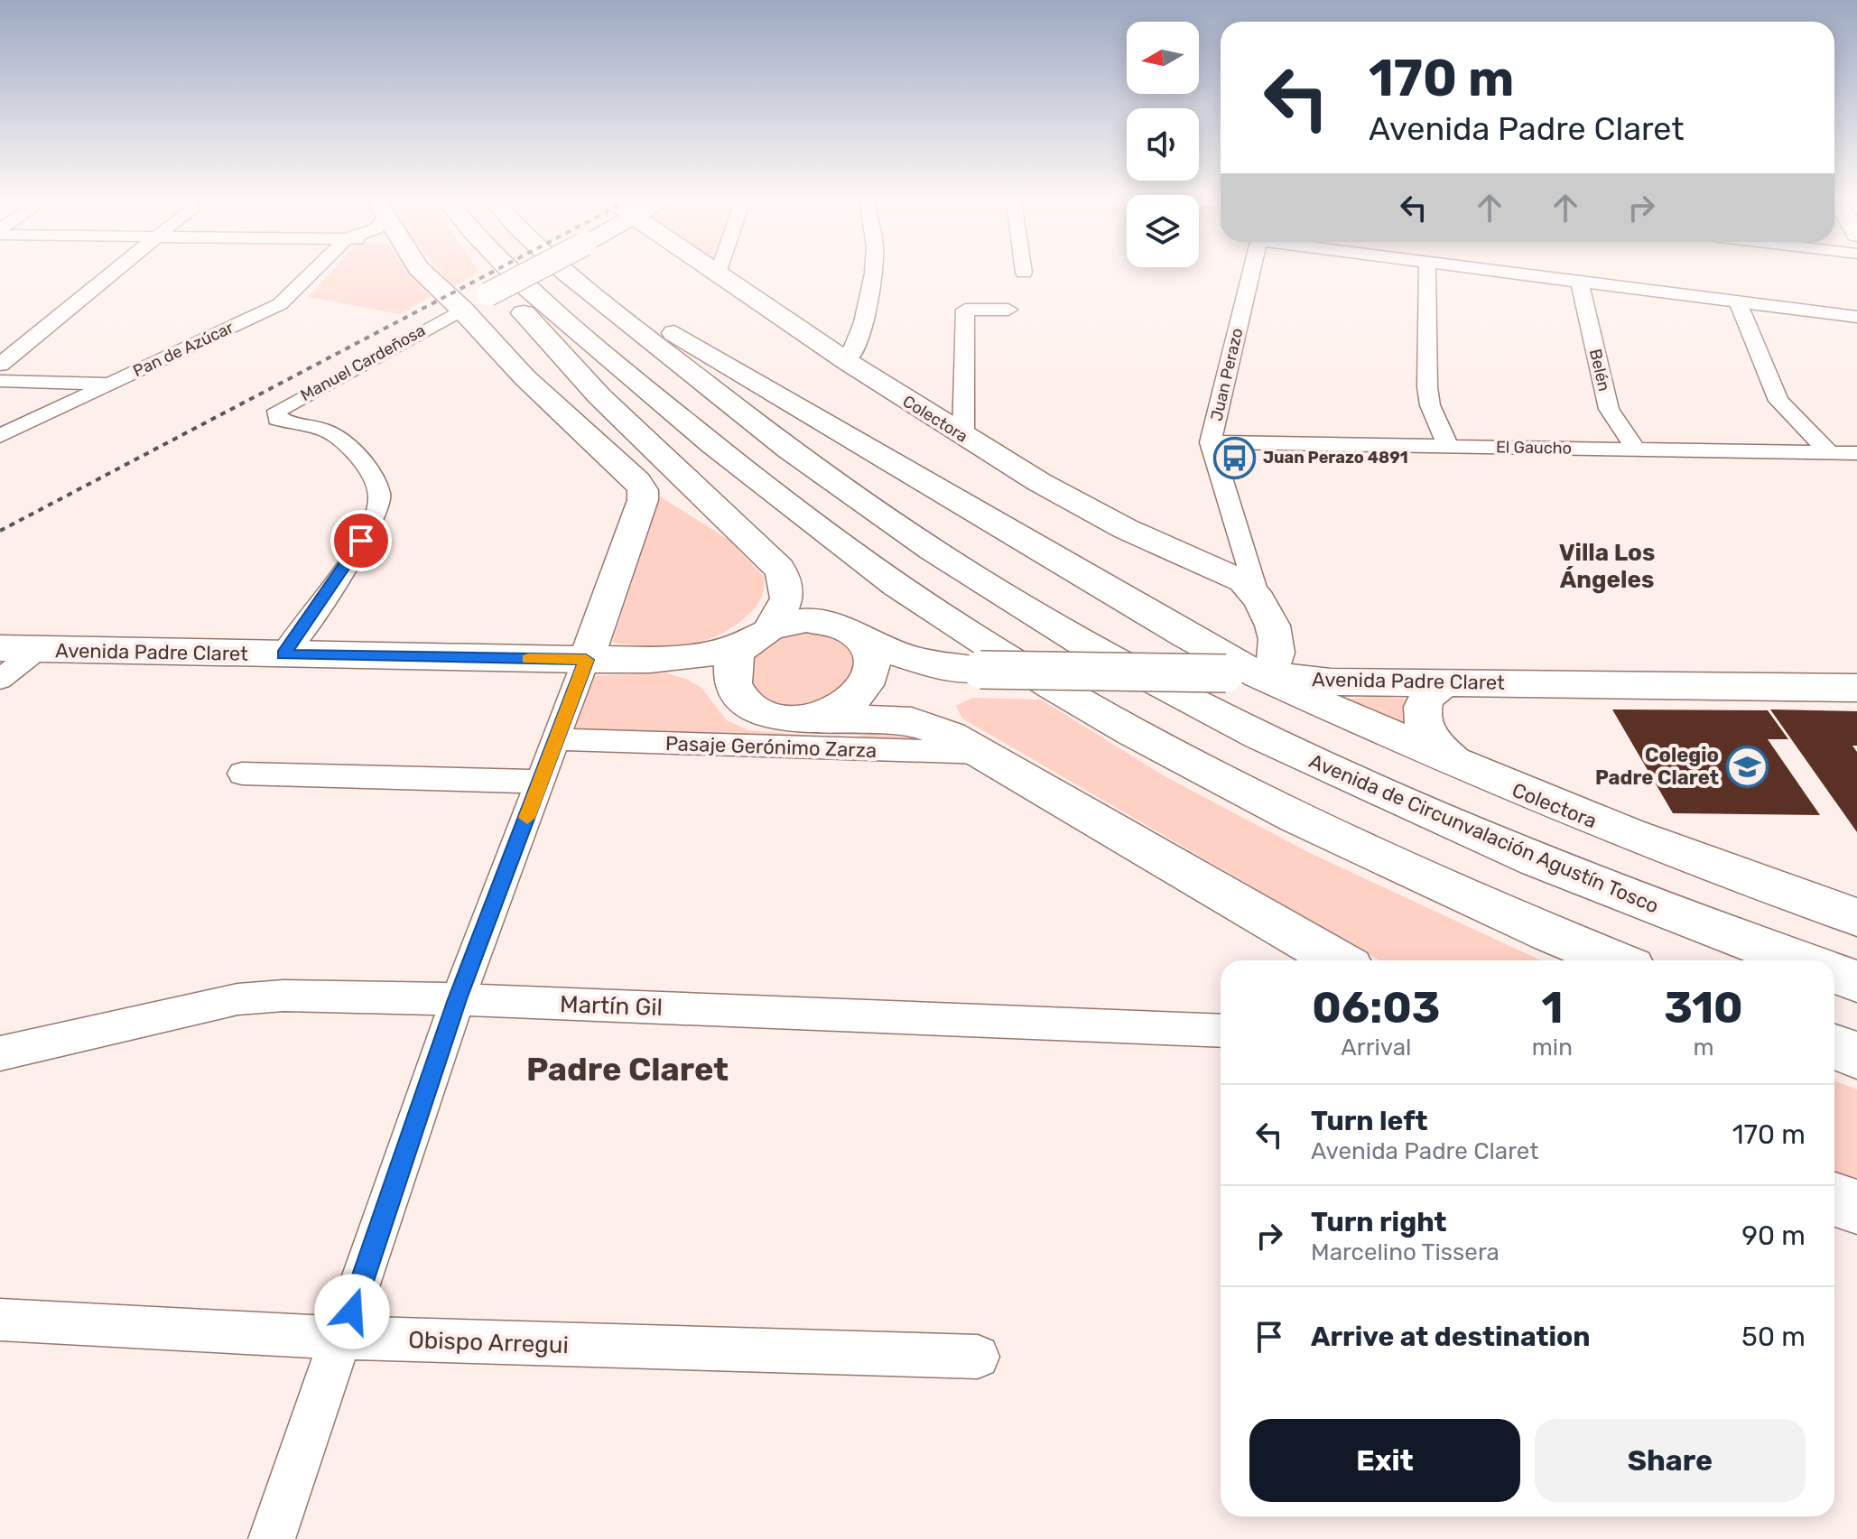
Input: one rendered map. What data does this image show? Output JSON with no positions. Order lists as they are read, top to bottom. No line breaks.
{"streets":{"main road":["Juan Perazo","Colectora","Avenida Padre Claret","Avenida de Circunvalación Agustín Tosco"],"street":["Pan de Azúcar","Manuel Cardeñosa","Belén","El Gaucho","Pasaje Gerónimo Zarza","Martín Gil","Obispo Arregui"]},"crossings":[["Manuel Cardeñosa","Avenida Padre Claret"],["Belén","El Gaucho"],["Juan Perazo","Colectora"],["Juan Perazo","El Gaucho"],["Juan Perazo","Avenida Padre Claret"],["Colectora","Avenida Padre Claret"]],"districts":["Villa Los Ángeles","Padre Claret"],"places":{"bus stop":["Juan Perazo 4891"],"school or university":["Colegio Padre Claret"]},"north":"left","page":{"turn":["170 m","Avenida Padre Claret"],"eta":["06:03","Arrival","1","min","310","m"],"list":[{"name":"Turn left","note":"Avenida Padre Claret","value":"170 m"},{"name":"Turn right","note":"Marcelino Tissera","value":"90 m"},{"name":"Arrive at destination","value":"50 m"}],"buttons":["Exit","Share"]}}
